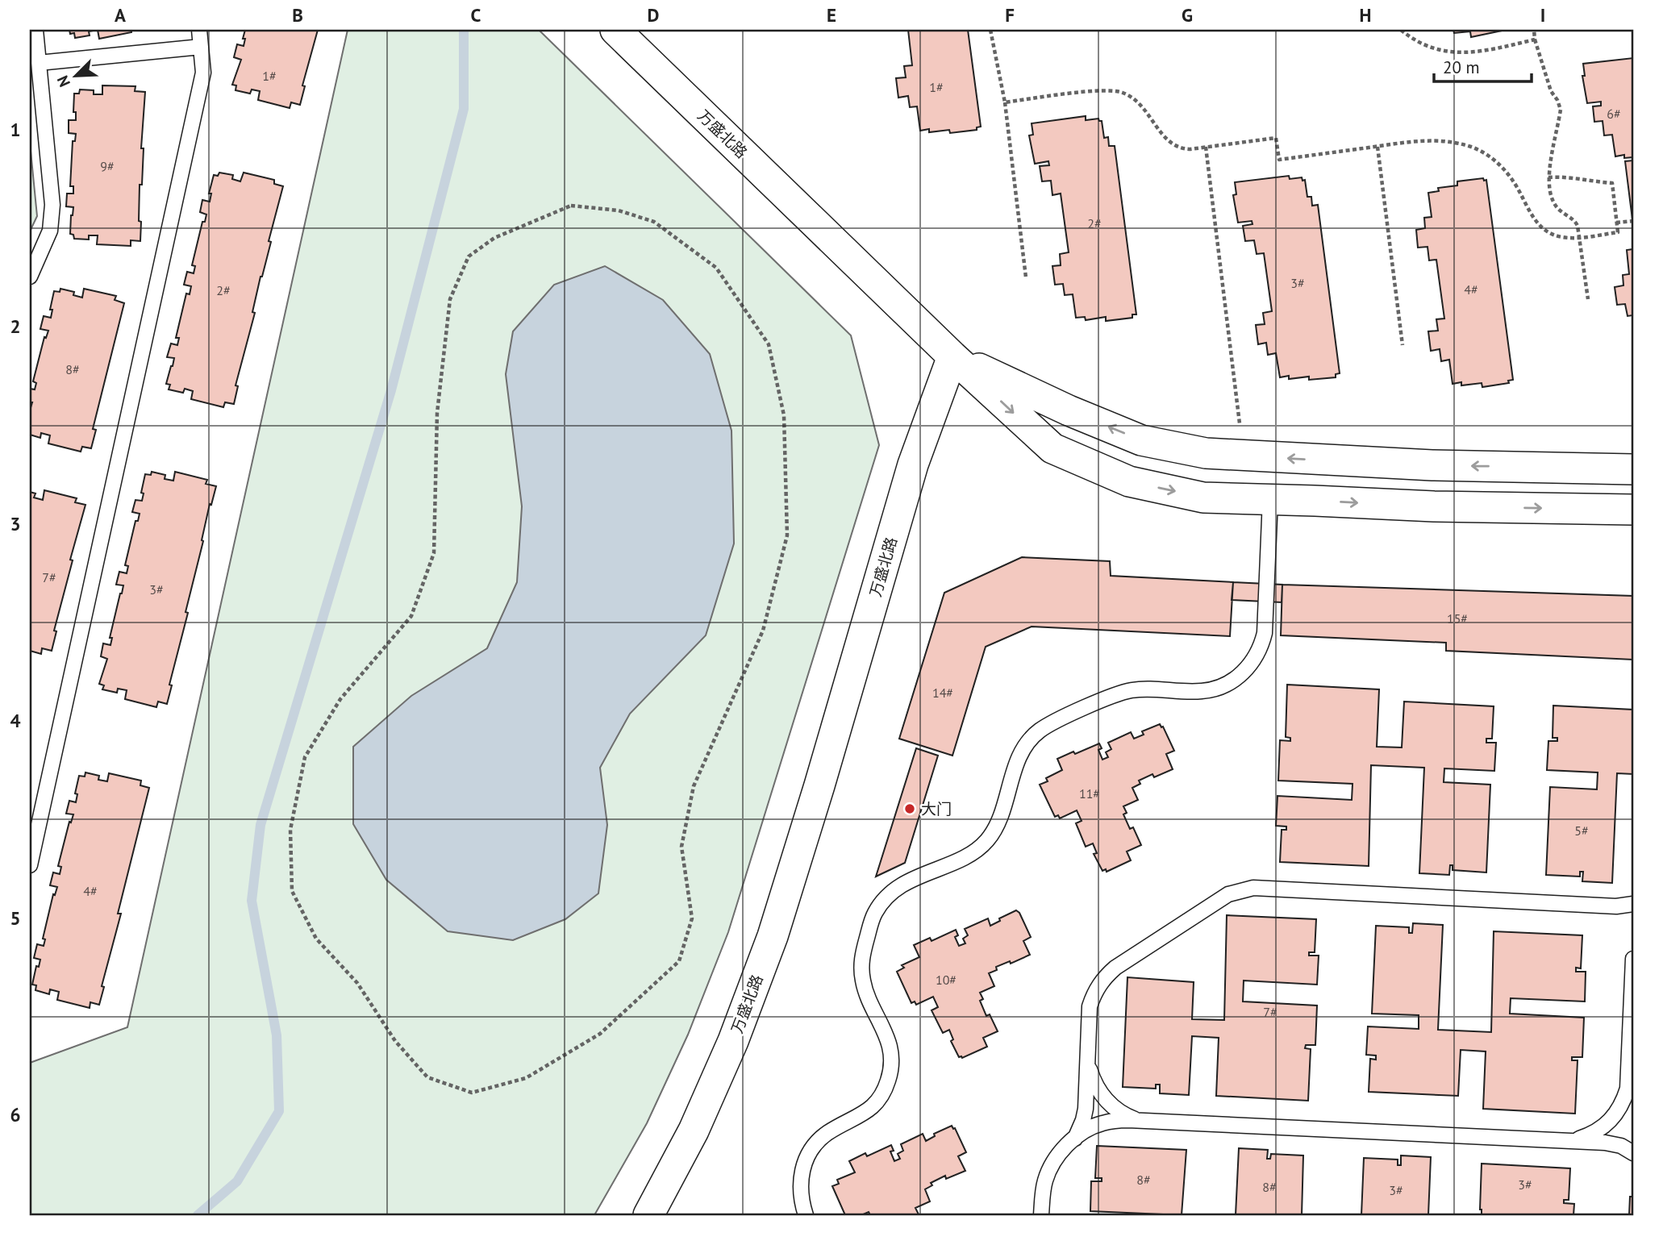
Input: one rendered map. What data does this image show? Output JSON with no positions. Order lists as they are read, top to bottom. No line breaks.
{"streets":{"street":["万盛北路"]},"places":["大门"],"house_numbers":["1#","1#","6#","9#","2#","3#","4#","2#","8#","7#","3#","15#","14#","11#","5#","4#","10#","7#","8#","3#","8#","3#"],"scale_bar":"20 m","north":"bottom left","grid":{"columns":["A","B","C","D","E","F","G","H","I"],"rows":["1","2","3","4","5","6"]}}
